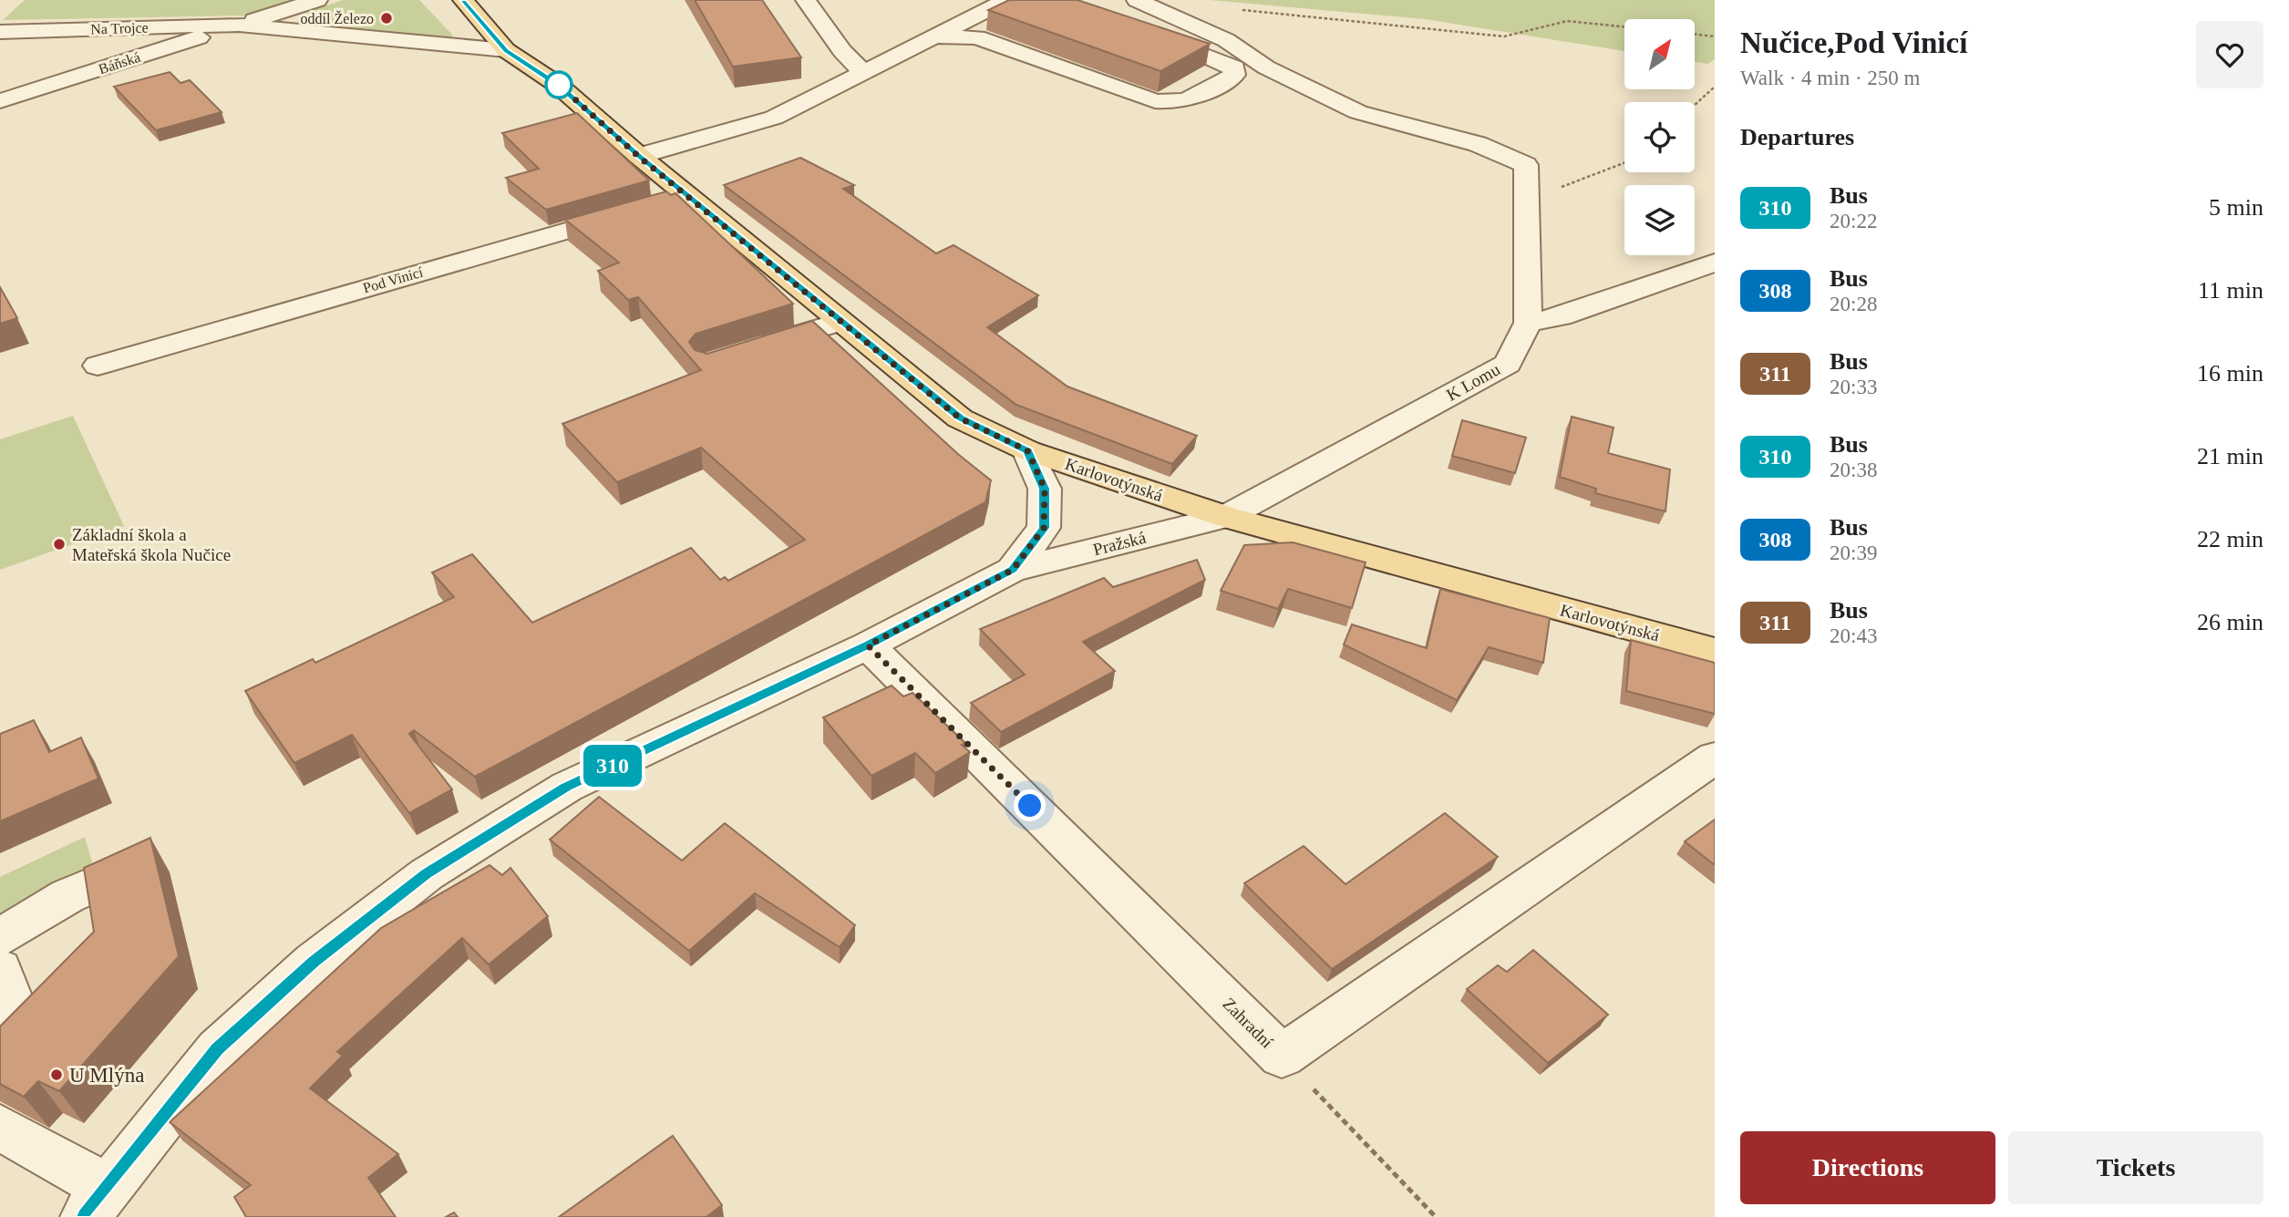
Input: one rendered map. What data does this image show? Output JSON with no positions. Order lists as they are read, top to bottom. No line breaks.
{"streets":{"main road":["Karlovotýnská"],"street":["Na Trojce","Báňská","Pod Vinicí","K Lomu","Pražská","Zahradní"]},"crossings":[["Na Trojce","Báňská"],["Pod Vinicí","Karlovotýnská"],["K Lomu","Karlovotýnská"],["K Lomu","Pražská"],["Karlovotýnská","Pražská"],["Pražská","Zahradní"]],"places":["oddíl Železo","Základní škola a Mateřská škola Nučice","U Mlýna"],"lines":["bus line 310"],"north":"top right","page":{"on_map":"310","heading":[["Nučice,Pod Vinicí","Walk · 4 min · 250 m"],"Departures"],"list":[{"mark":"310","name":"Bus","note":"20:22","value":"5 min"},{"mark":"308","name":"Bus","note":"20:28","value":"11 min"},{"mark":"311","name":"Bus","note":"20:33","value":"16 min"},{"mark":"310","name":"Bus","note":"20:38","value":"21 min"},{"mark":"308","name":"Bus","note":"20:39","value":"22 min"},{"mark":"311","name":"Bus","note":"20:43","value":"26 min"}],"buttons":["Directions","Tickets"]}}
